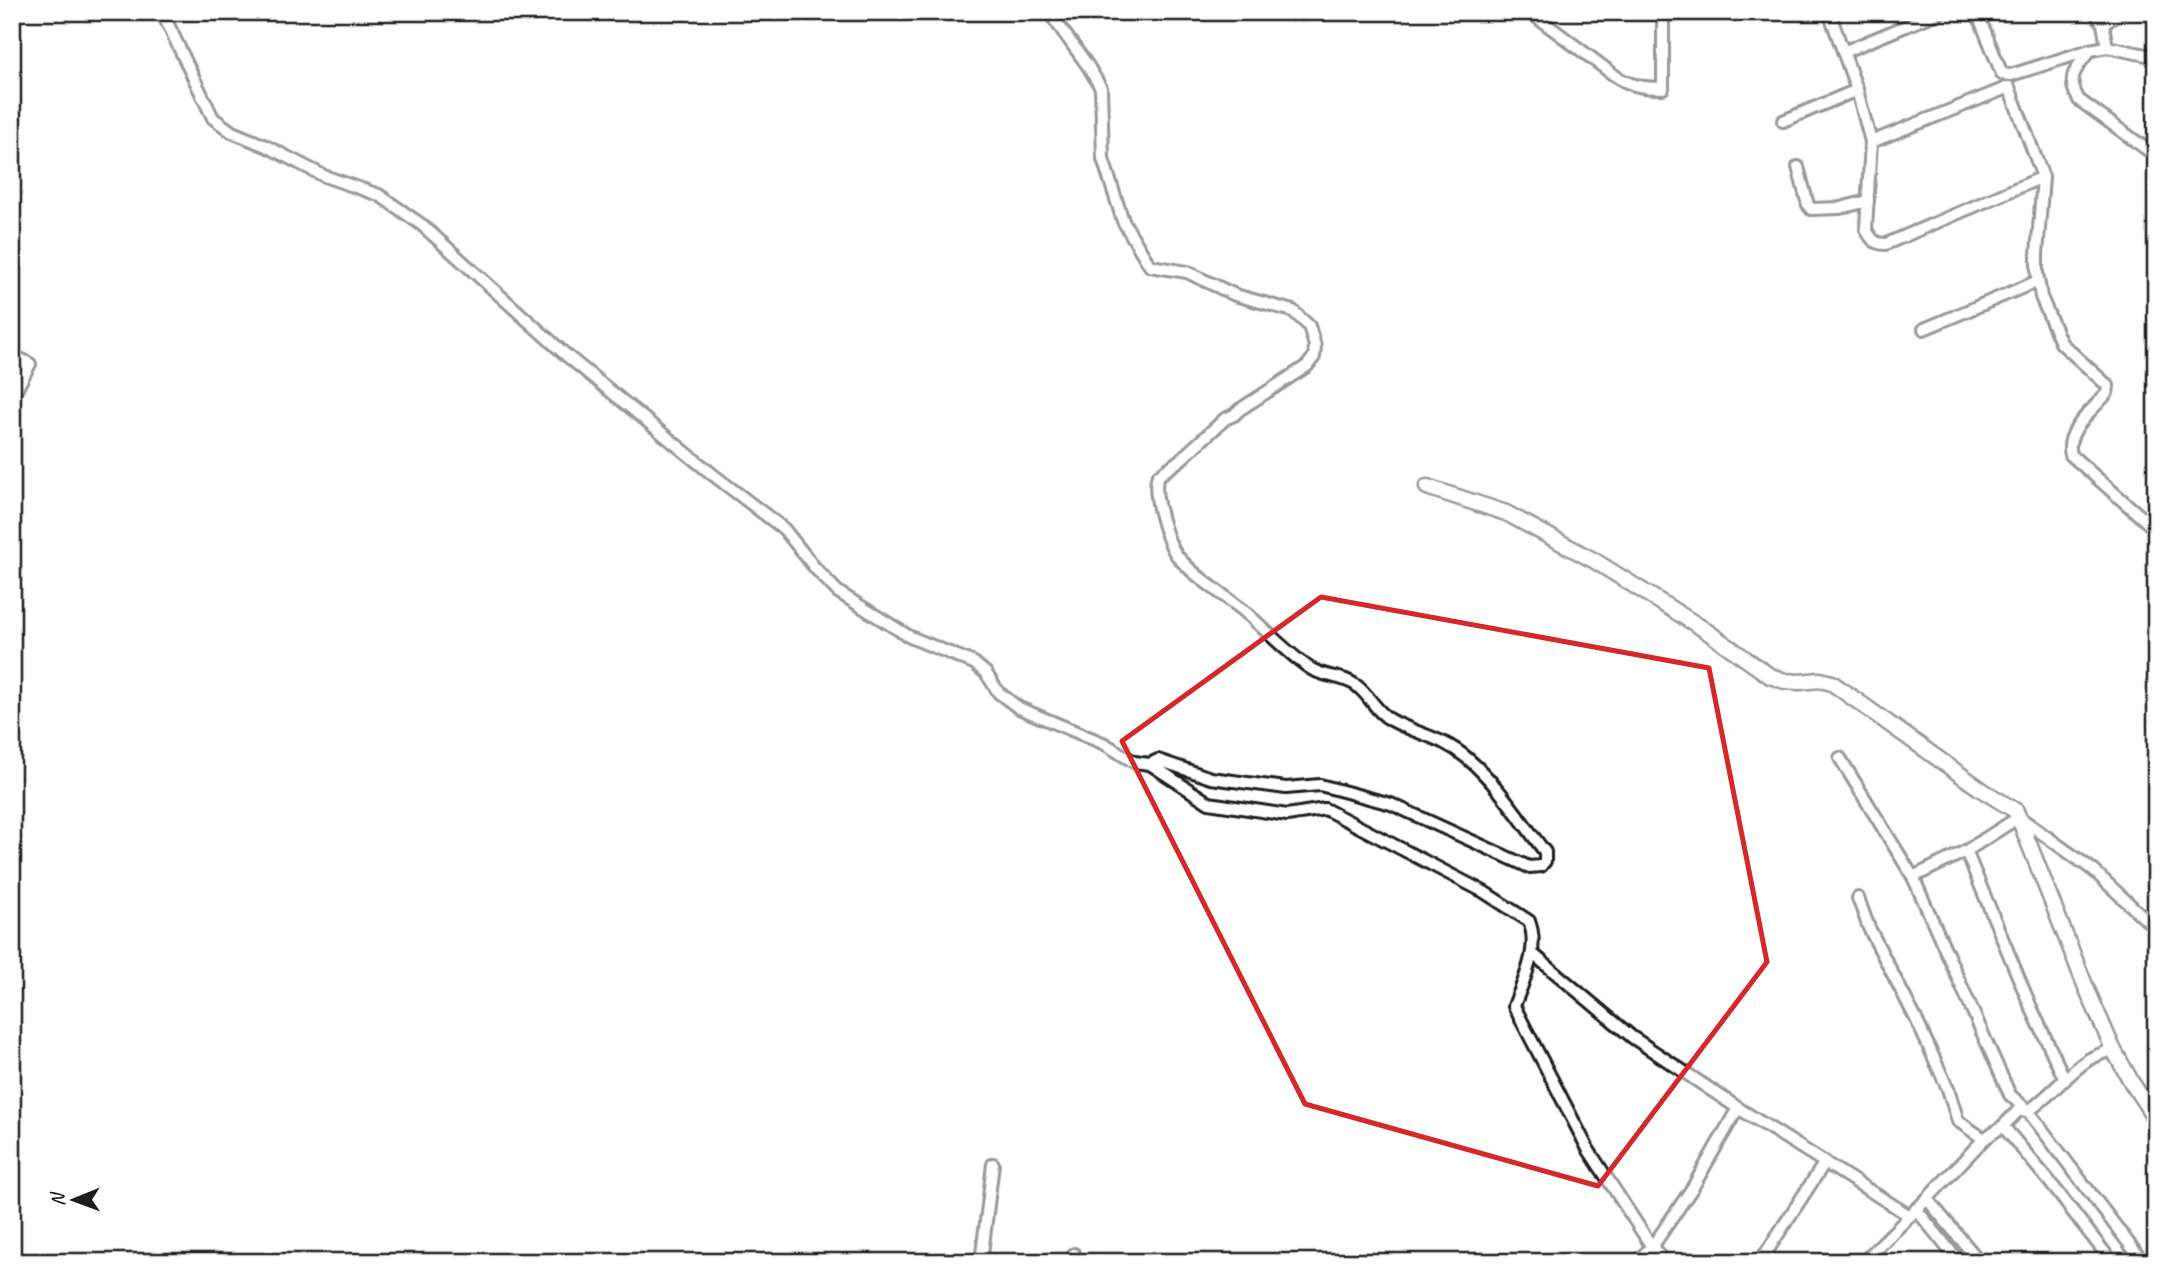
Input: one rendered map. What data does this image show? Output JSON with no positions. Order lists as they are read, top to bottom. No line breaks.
{"north":"left"}
